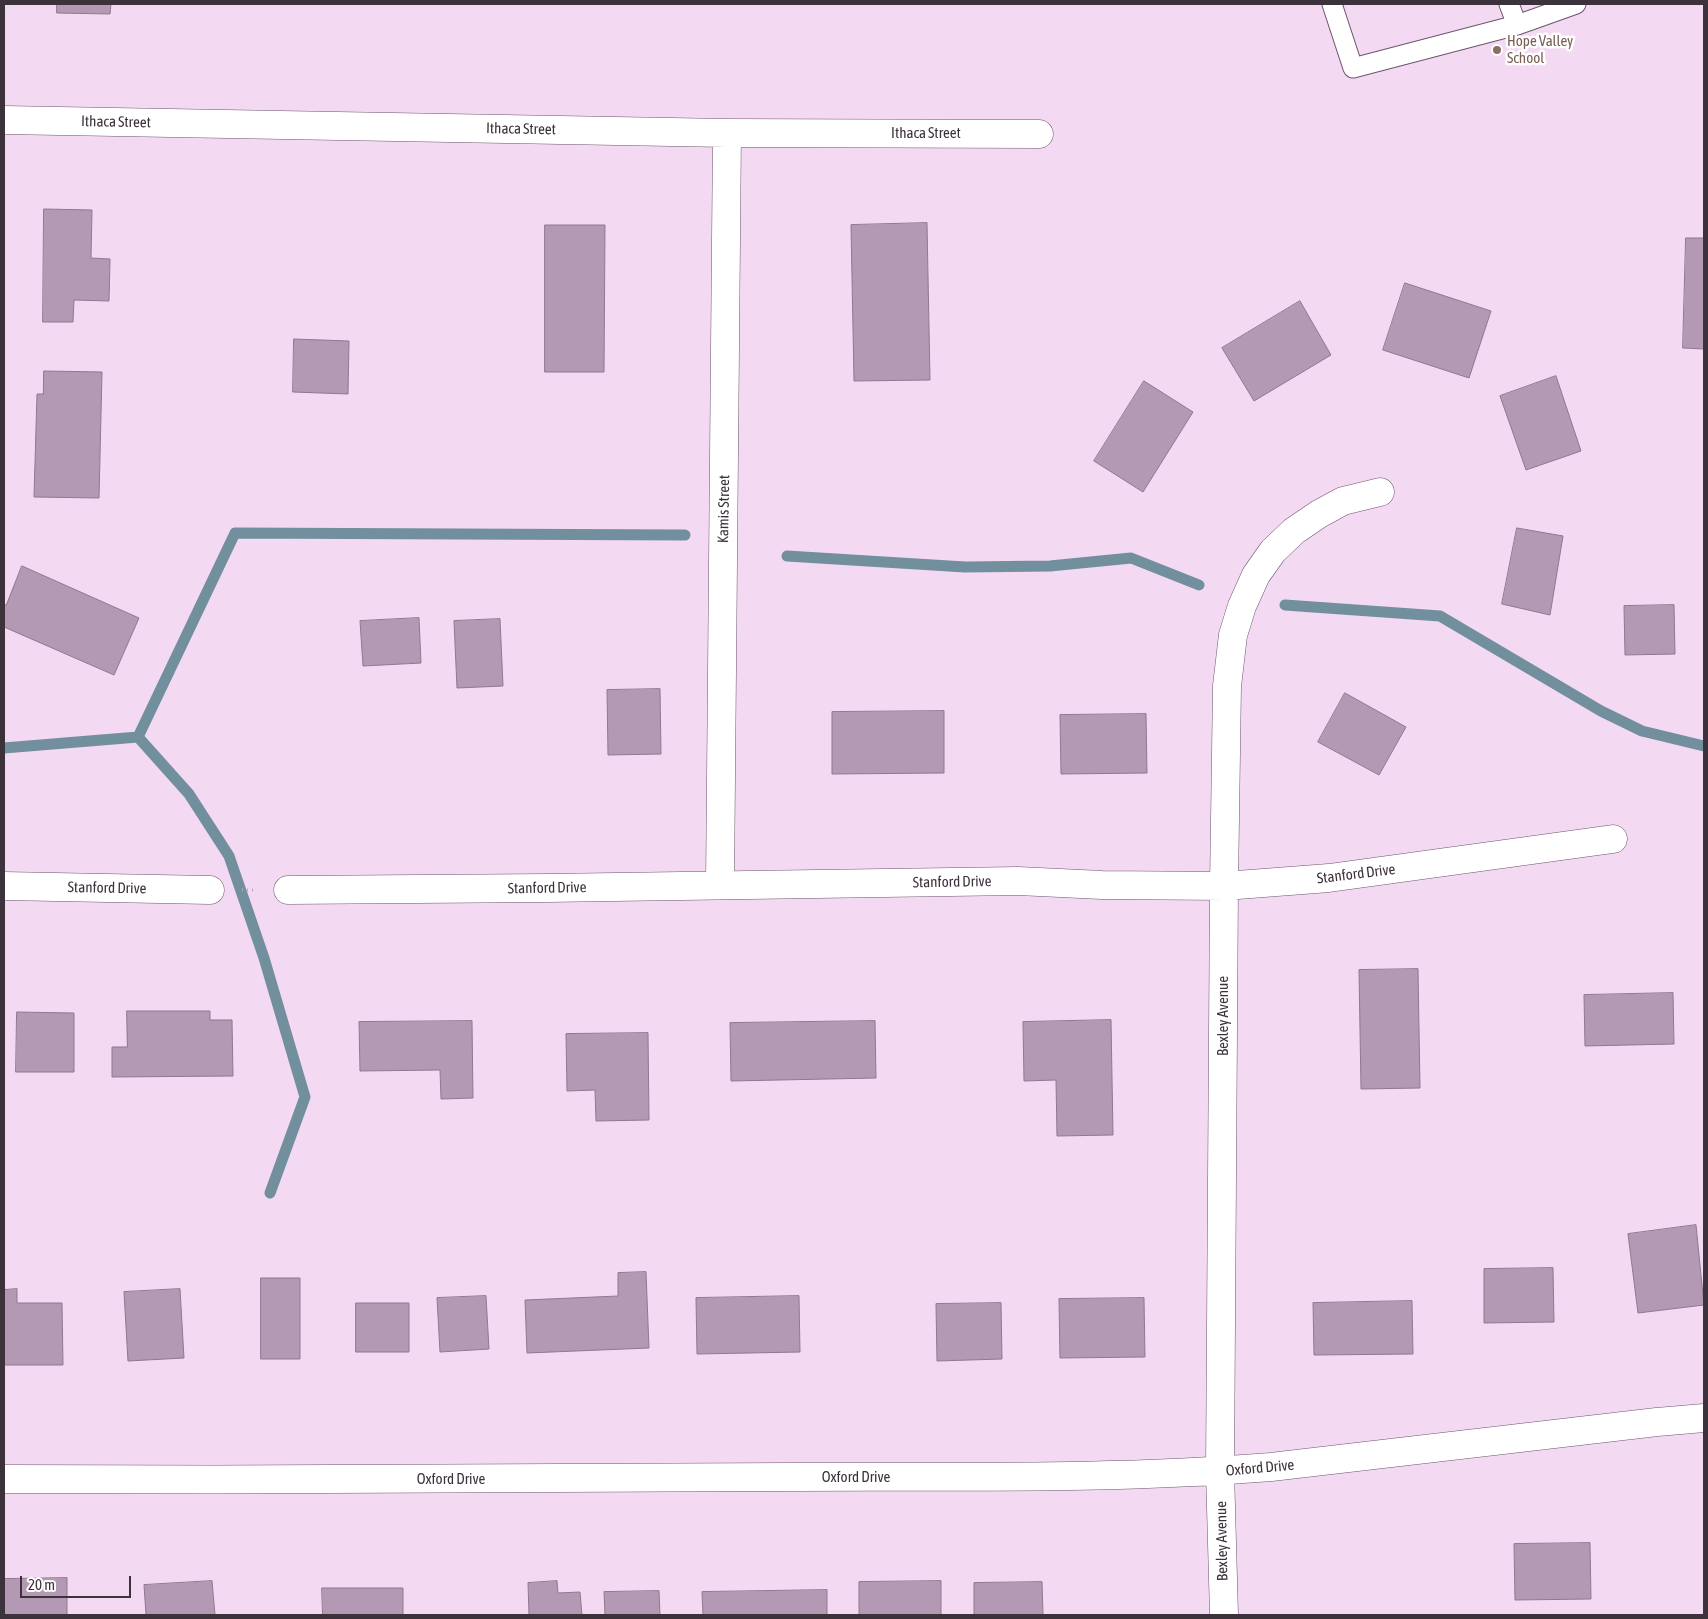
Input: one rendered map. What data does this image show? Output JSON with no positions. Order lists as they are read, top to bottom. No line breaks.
{"streets":{"street":["Ithaca Street","Kamis Street","Stanford Drive","Bexley Avenue","Oxford Drive"]},"crossings":[["Ithaca Street","Kamis Street"],["Kamis Street","Stanford Drive"],["Stanford Drive","Bexley Avenue"],["Bexley Avenue","Oxford Drive"]],"places":["Hope Valley School"],"scale_bar":"20 m"}
